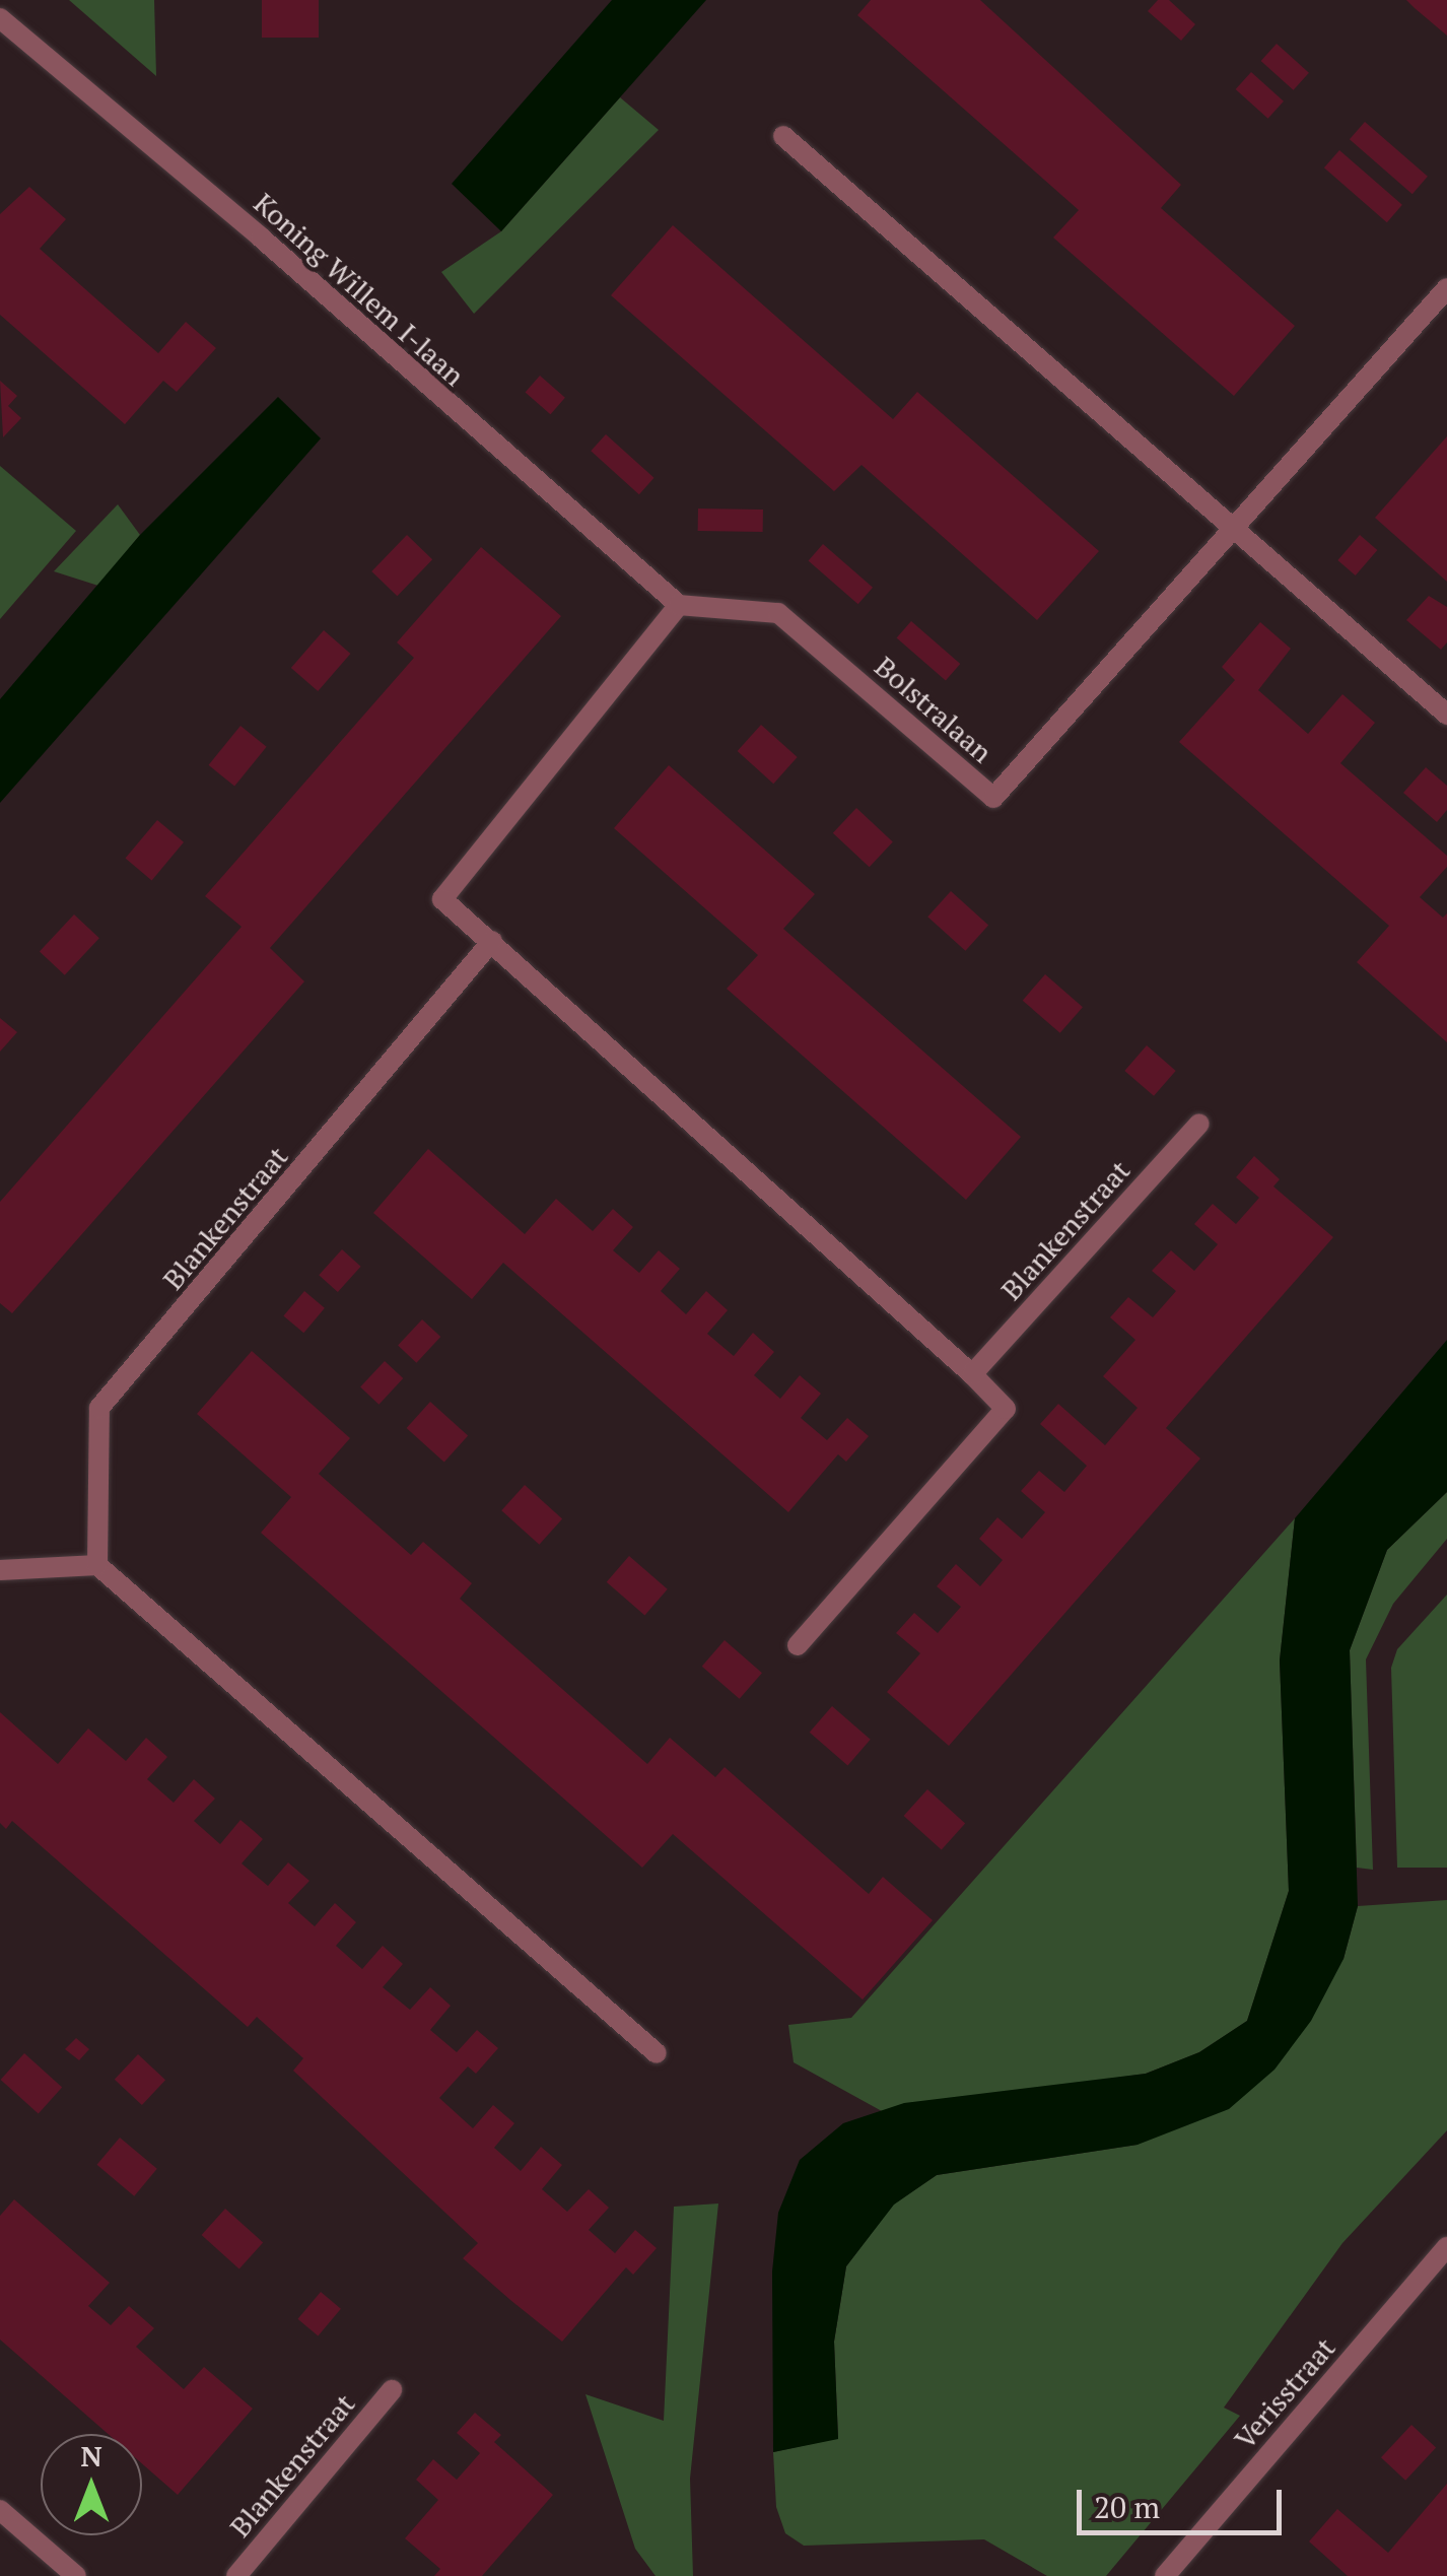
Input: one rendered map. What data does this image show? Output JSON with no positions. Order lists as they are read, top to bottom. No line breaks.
{"streets":{"street":["Koning Willem I-laan","Bolstralaan","Blankenstraat","Verisstraat"]},"crossings":[["Koning Willem I-laan","Bolstralaan"]],"scale_bar":"20 m","north":"top"}
